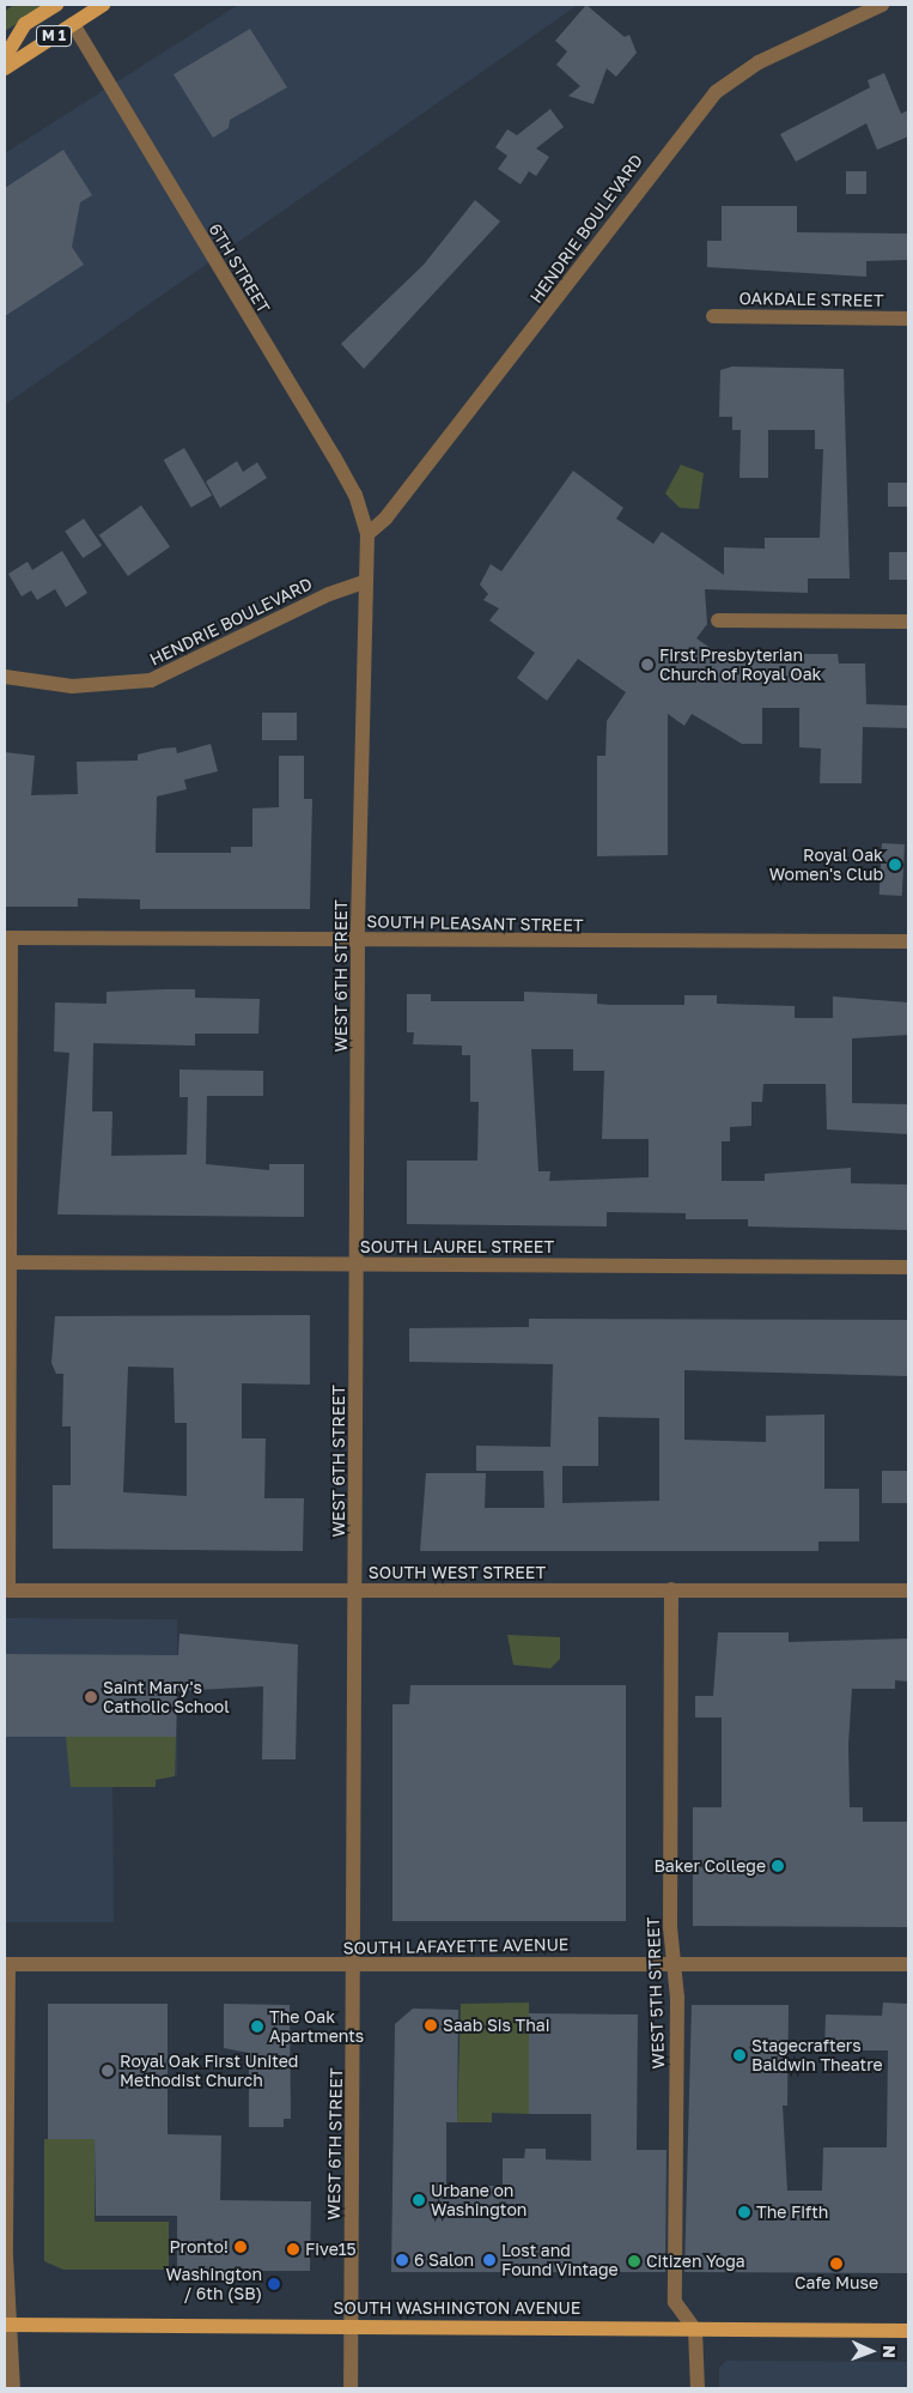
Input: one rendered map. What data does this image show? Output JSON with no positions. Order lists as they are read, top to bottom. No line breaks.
{"streets":{"main road":["M 1","SOUTH WASHINGTON AVENUE"],"street":["HENDRIE BOULEVARD","6TH STREET","OAKDALE STREET","SOUTH PLEASANT STREET","WEST 6TH STREET","SOUTH LAUREL STREET","SOUTH WEST STREET","SOUTH LAFAYETTE AVENUE","WEST 5TH STREET"]},"crossings":[["M 1","6TH STREET"],["HENDRIE BOULEVARD","6TH STREET"],["HENDRIE BOULEVARD","WEST 6TH STREET"],["6TH STREET","WEST 6TH STREET"],["SOUTH PLEASANT STREET","WEST 6TH STREET"],["WEST 6TH STREET","SOUTH LAUREL STREET"],["WEST 6TH STREET","SOUTH WEST STREET"],["WEST 6TH STREET","SOUTH LAFAYETTE AVENUE"],["WEST 6TH STREET","SOUTH WASHINGTON AVENUE"],["SOUTH WEST STREET","WEST 5TH STREET"],["SOUTH LAFAYETTE AVENUE","WEST 5TH STREET"],["WEST 5TH STREET","SOUTH WASHINGTON AVENUE"]],"places":["First Presbyterian Church of Royal Oak","Royal Oak Women's Club","Saint Mary's Catholic School","Baker College","Saab Sis Thai","The Oak Apartments","Stagecrafters Baldwin Theatre","Royal Oak First United Methodist Church","Urbane on Washington","The Fifth","Pronto!","Five15","6 Salon","Lost and Found Vintage","Citizen Yoga","Cafe Muse","Washington / 6th (SB)"],"north":"right"}
